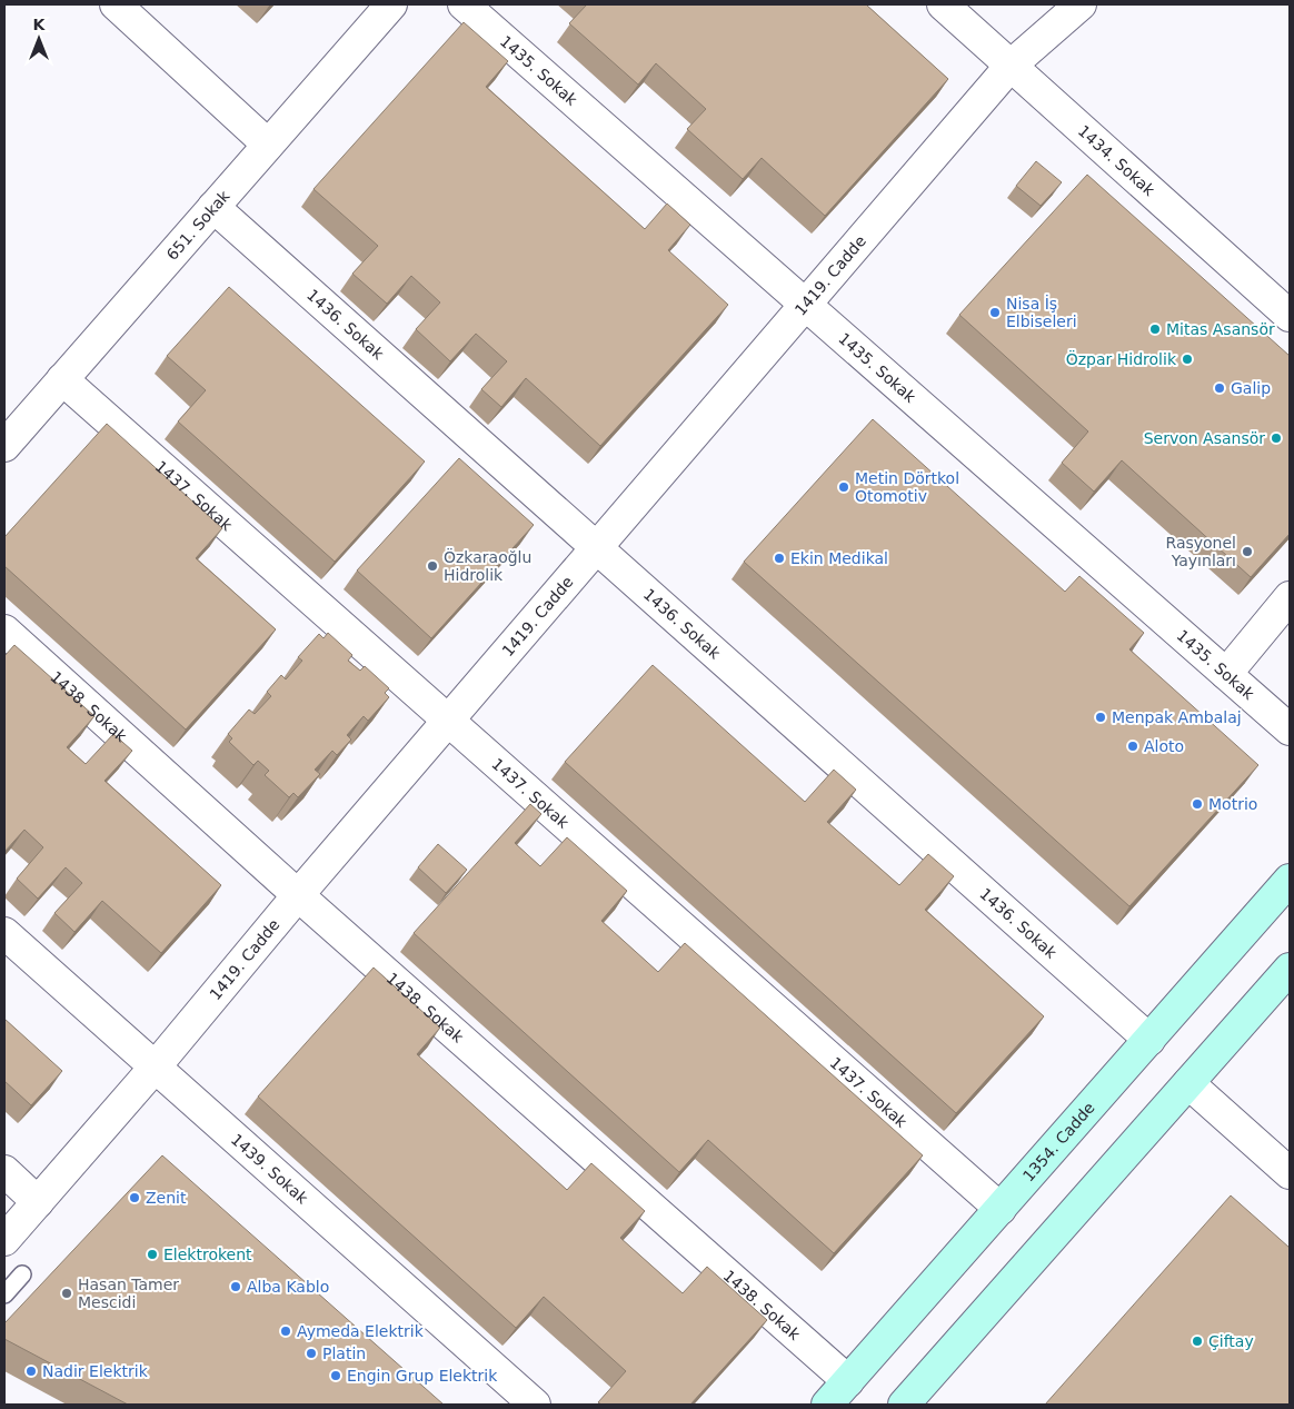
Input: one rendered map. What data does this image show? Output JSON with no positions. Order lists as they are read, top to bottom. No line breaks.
{"streets":{"main road":["1354. Cadde"],"street":["1435. Sokak","1434. Sokak","651. Sokak","1419. Cadde","1436. Sokak","1437. Sokak","1438. Sokak","1439. Sokak"]},"crossings":[["1435. Sokak","1419. Cadde"],["1434. Sokak","1419. Cadde"],["651. Sokak","1436. Sokak"],["651. Sokak","1437. Sokak"],["1419. Cadde","1436. Sokak"],["1419. Cadde","1437. Sokak"],["1419. Cadde","1438. Sokak"],["1419. Cadde","1439. Sokak"],["1436. Sokak","1354. Cadde"],["1437. Sokak","1354. Cadde"],["1438. Sokak","1354. Cadde"]],"places":["Nisa İş Elbiseleri","Mitas Asansör","Özpar Hidrolik","Galip","Servon Asansör","Metin Dörtkol Otomotiv","Rasyonel Yayınları","Ekin Medikal","Özkaraoğlu Hidrolik","Menpak Ambalaj","Aloto","Motrio","Zenit","Elektrokent","Alba Kablo","Hasan Tamer Mescidi","Aymeda Elektrik","Çiftay","Platin","Nadir Elektrik","Engin Grup Elektrik"],"north":"top"}
